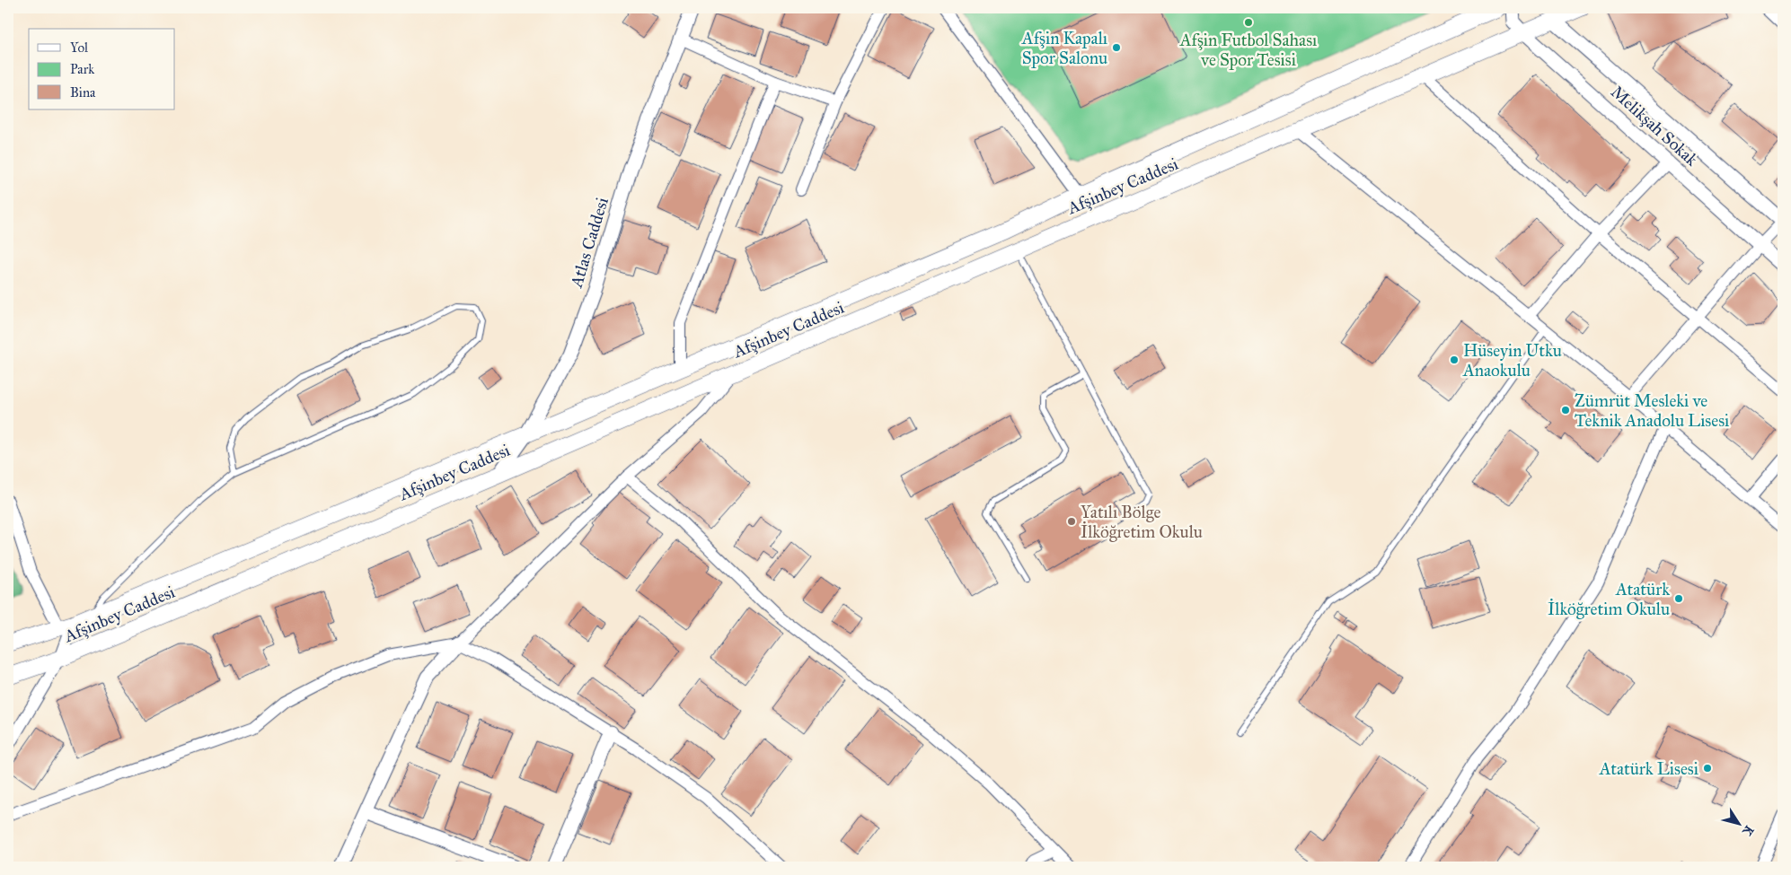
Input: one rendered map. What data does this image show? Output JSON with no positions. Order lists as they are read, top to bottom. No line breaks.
{"streets":{"main road":["Afşinbey Caddesi"],"street":["Melikşah Sokak","Atlas Caddesi"]},"crossings":[["Melikşah Sokak","Afşinbey Caddesi"],["Afşinbey Caddesi","Atlas Caddesi"]],"places":["Afşin Futbol Sahası ve Spor Tesisi","Afşin Kapalı Spor Salonu","Hüseyin Utku Anaokulu","Zümrüt Mesleki ve Teknik Anadolu Lisesi","Yatılı Bölge İlköğretim Okulu","Atatürk İlköğretim Okulu","Atatürk Lisesi"],"legend":["Yol","Park","Bina"],"north":"bottom right"}
